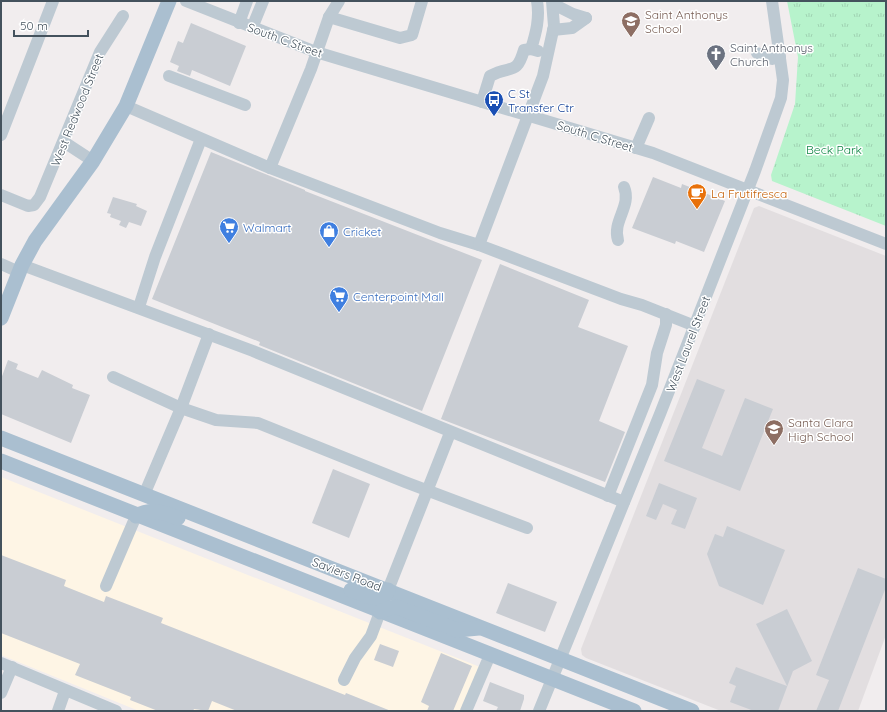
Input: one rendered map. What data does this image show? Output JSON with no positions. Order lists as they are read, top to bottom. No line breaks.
{"streets":{"main road":["Saviers Road"],"street":["South C Street","West Redwood Street","West Laurel Street"]},"crossings":[["South C Street","West Laurel Street"],["West Laurel Street","Saviers Road"]],"parks":["Beck Park"],"places":{"school or university":["Saint Anthonys School","Santa Clara High School"],"church":["Saint Anthonys Church"],"bus stop":["C St Transfer Ctr"],"cafe":["La Frutifresca"],"supermarket":["Walmart","Centerpoint Mall"],"shop":["Cricket"]},"scale_bar":"50 m"}
